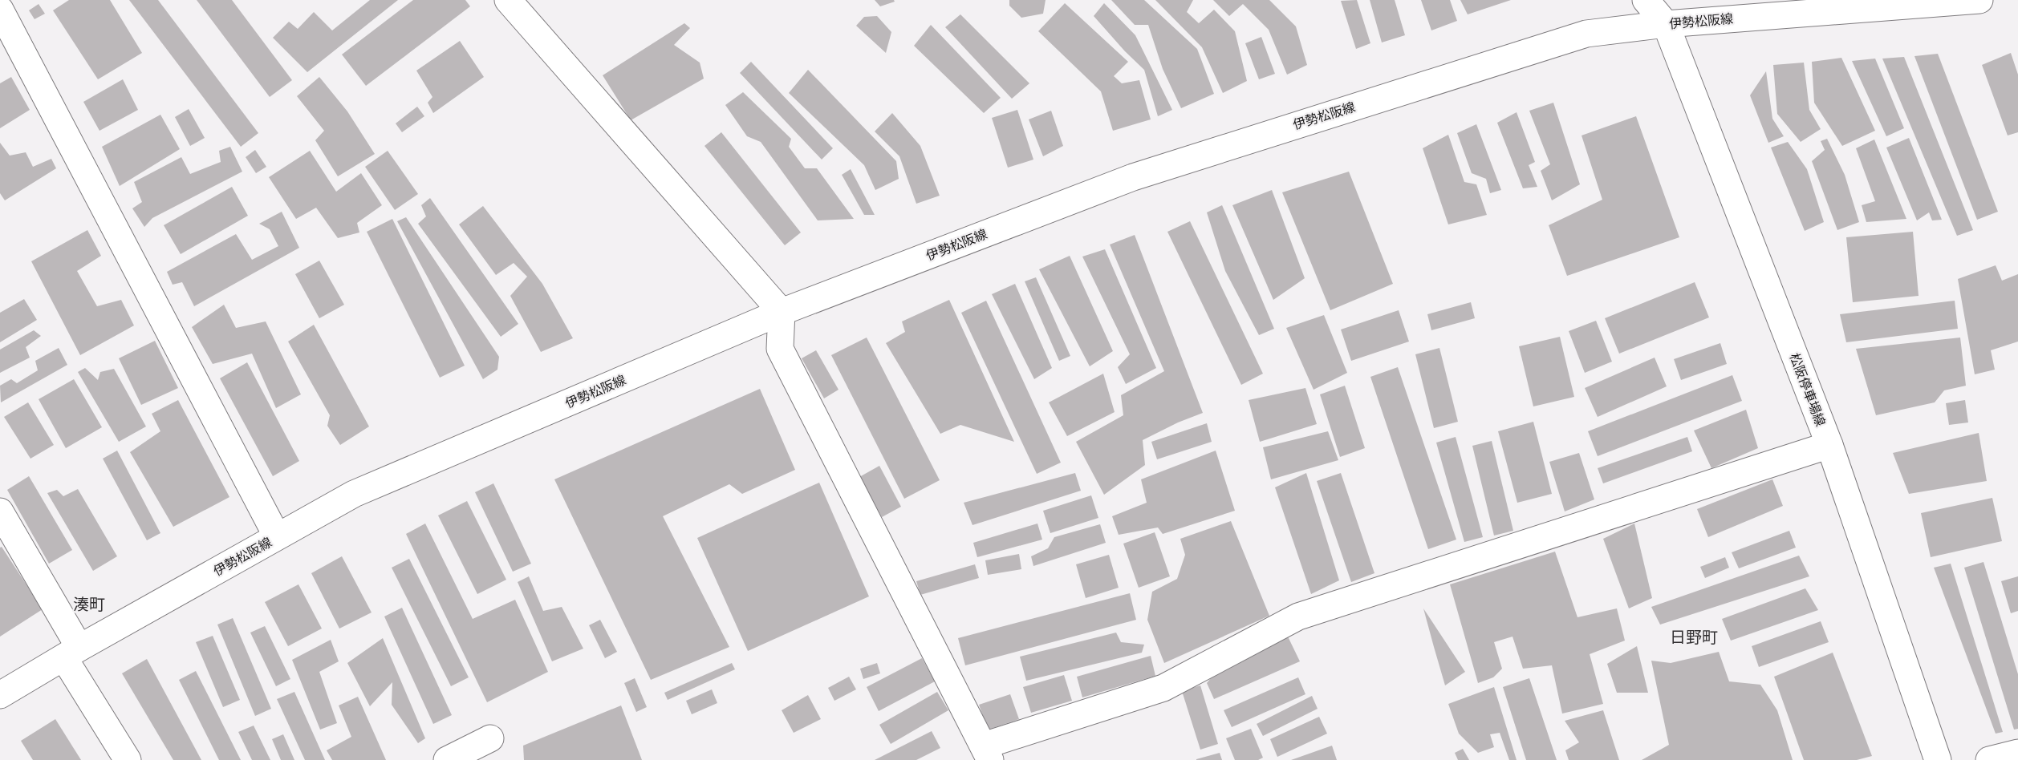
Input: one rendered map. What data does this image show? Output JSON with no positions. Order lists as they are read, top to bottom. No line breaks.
{"streets":{"main road":["伊勢松阪線","松阪停車場線"]},"crossings":[["伊勢松阪線","松阪停車場線"]],"districts":["湊町","日野町"]}
